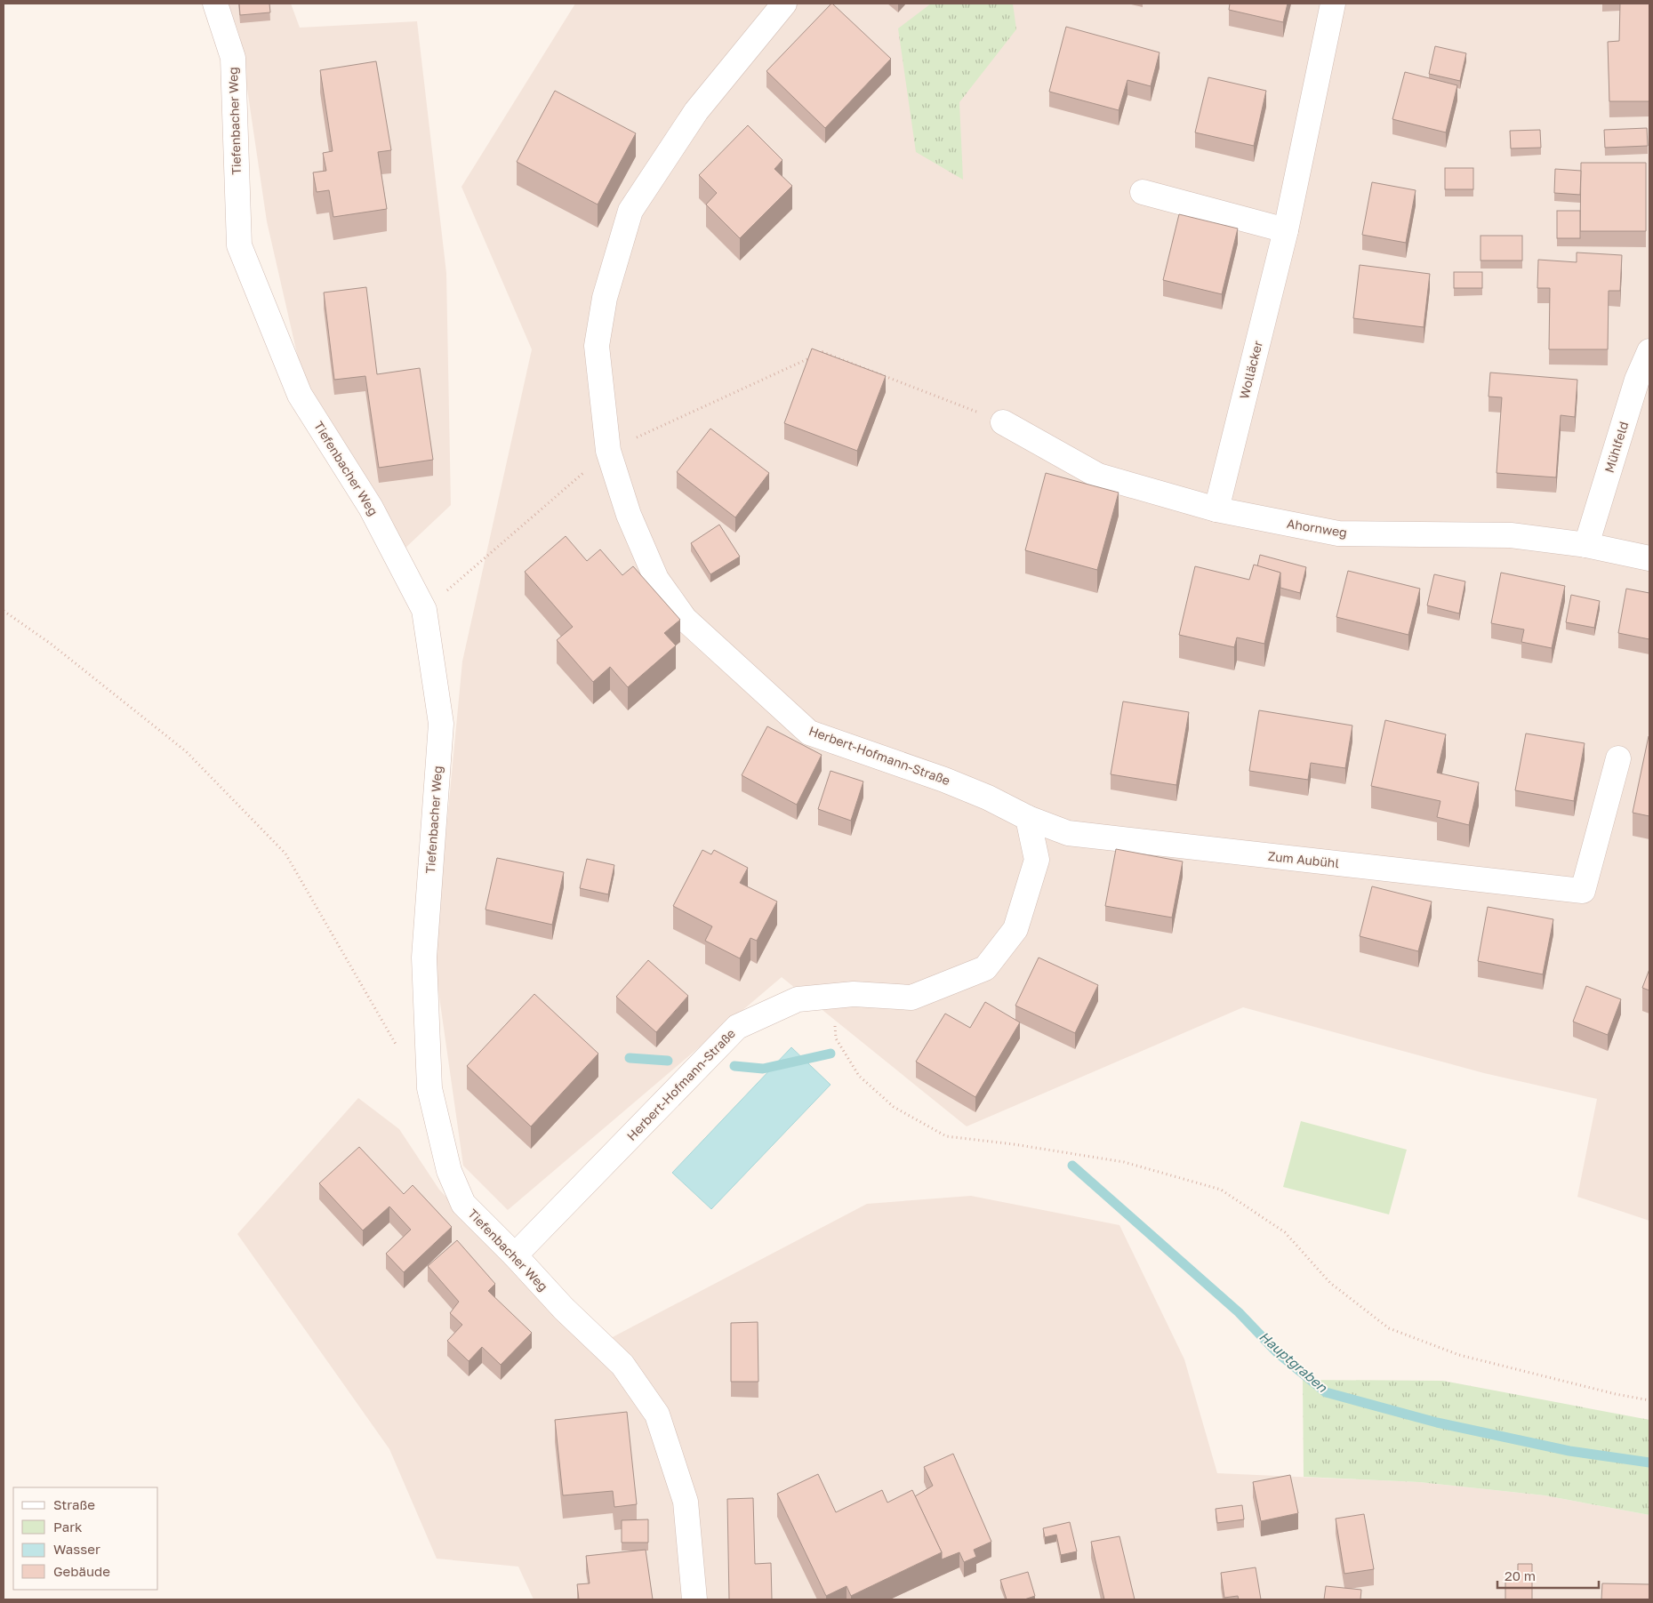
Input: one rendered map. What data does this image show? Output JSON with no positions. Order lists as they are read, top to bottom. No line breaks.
{"streets":{"street":["Tiefenbacher Weg","Wolläcker","Mühlfeld","Ahornweg","Herbert-Hofmann-Straße","Zum Aubühl"]},"crossings":[["Tiefenbacher Weg","Herbert-Hofmann-Straße"],["Wolläcker","Ahornweg"],["Mühlfeld","Ahornweg"],["Herbert-Hofmann-Straße","Zum Aubühl"]],"water":["Hauptgraben"],"legend":["Straße","Park","Wasser","Gebäude"],"scale_bar":"20 m"}
